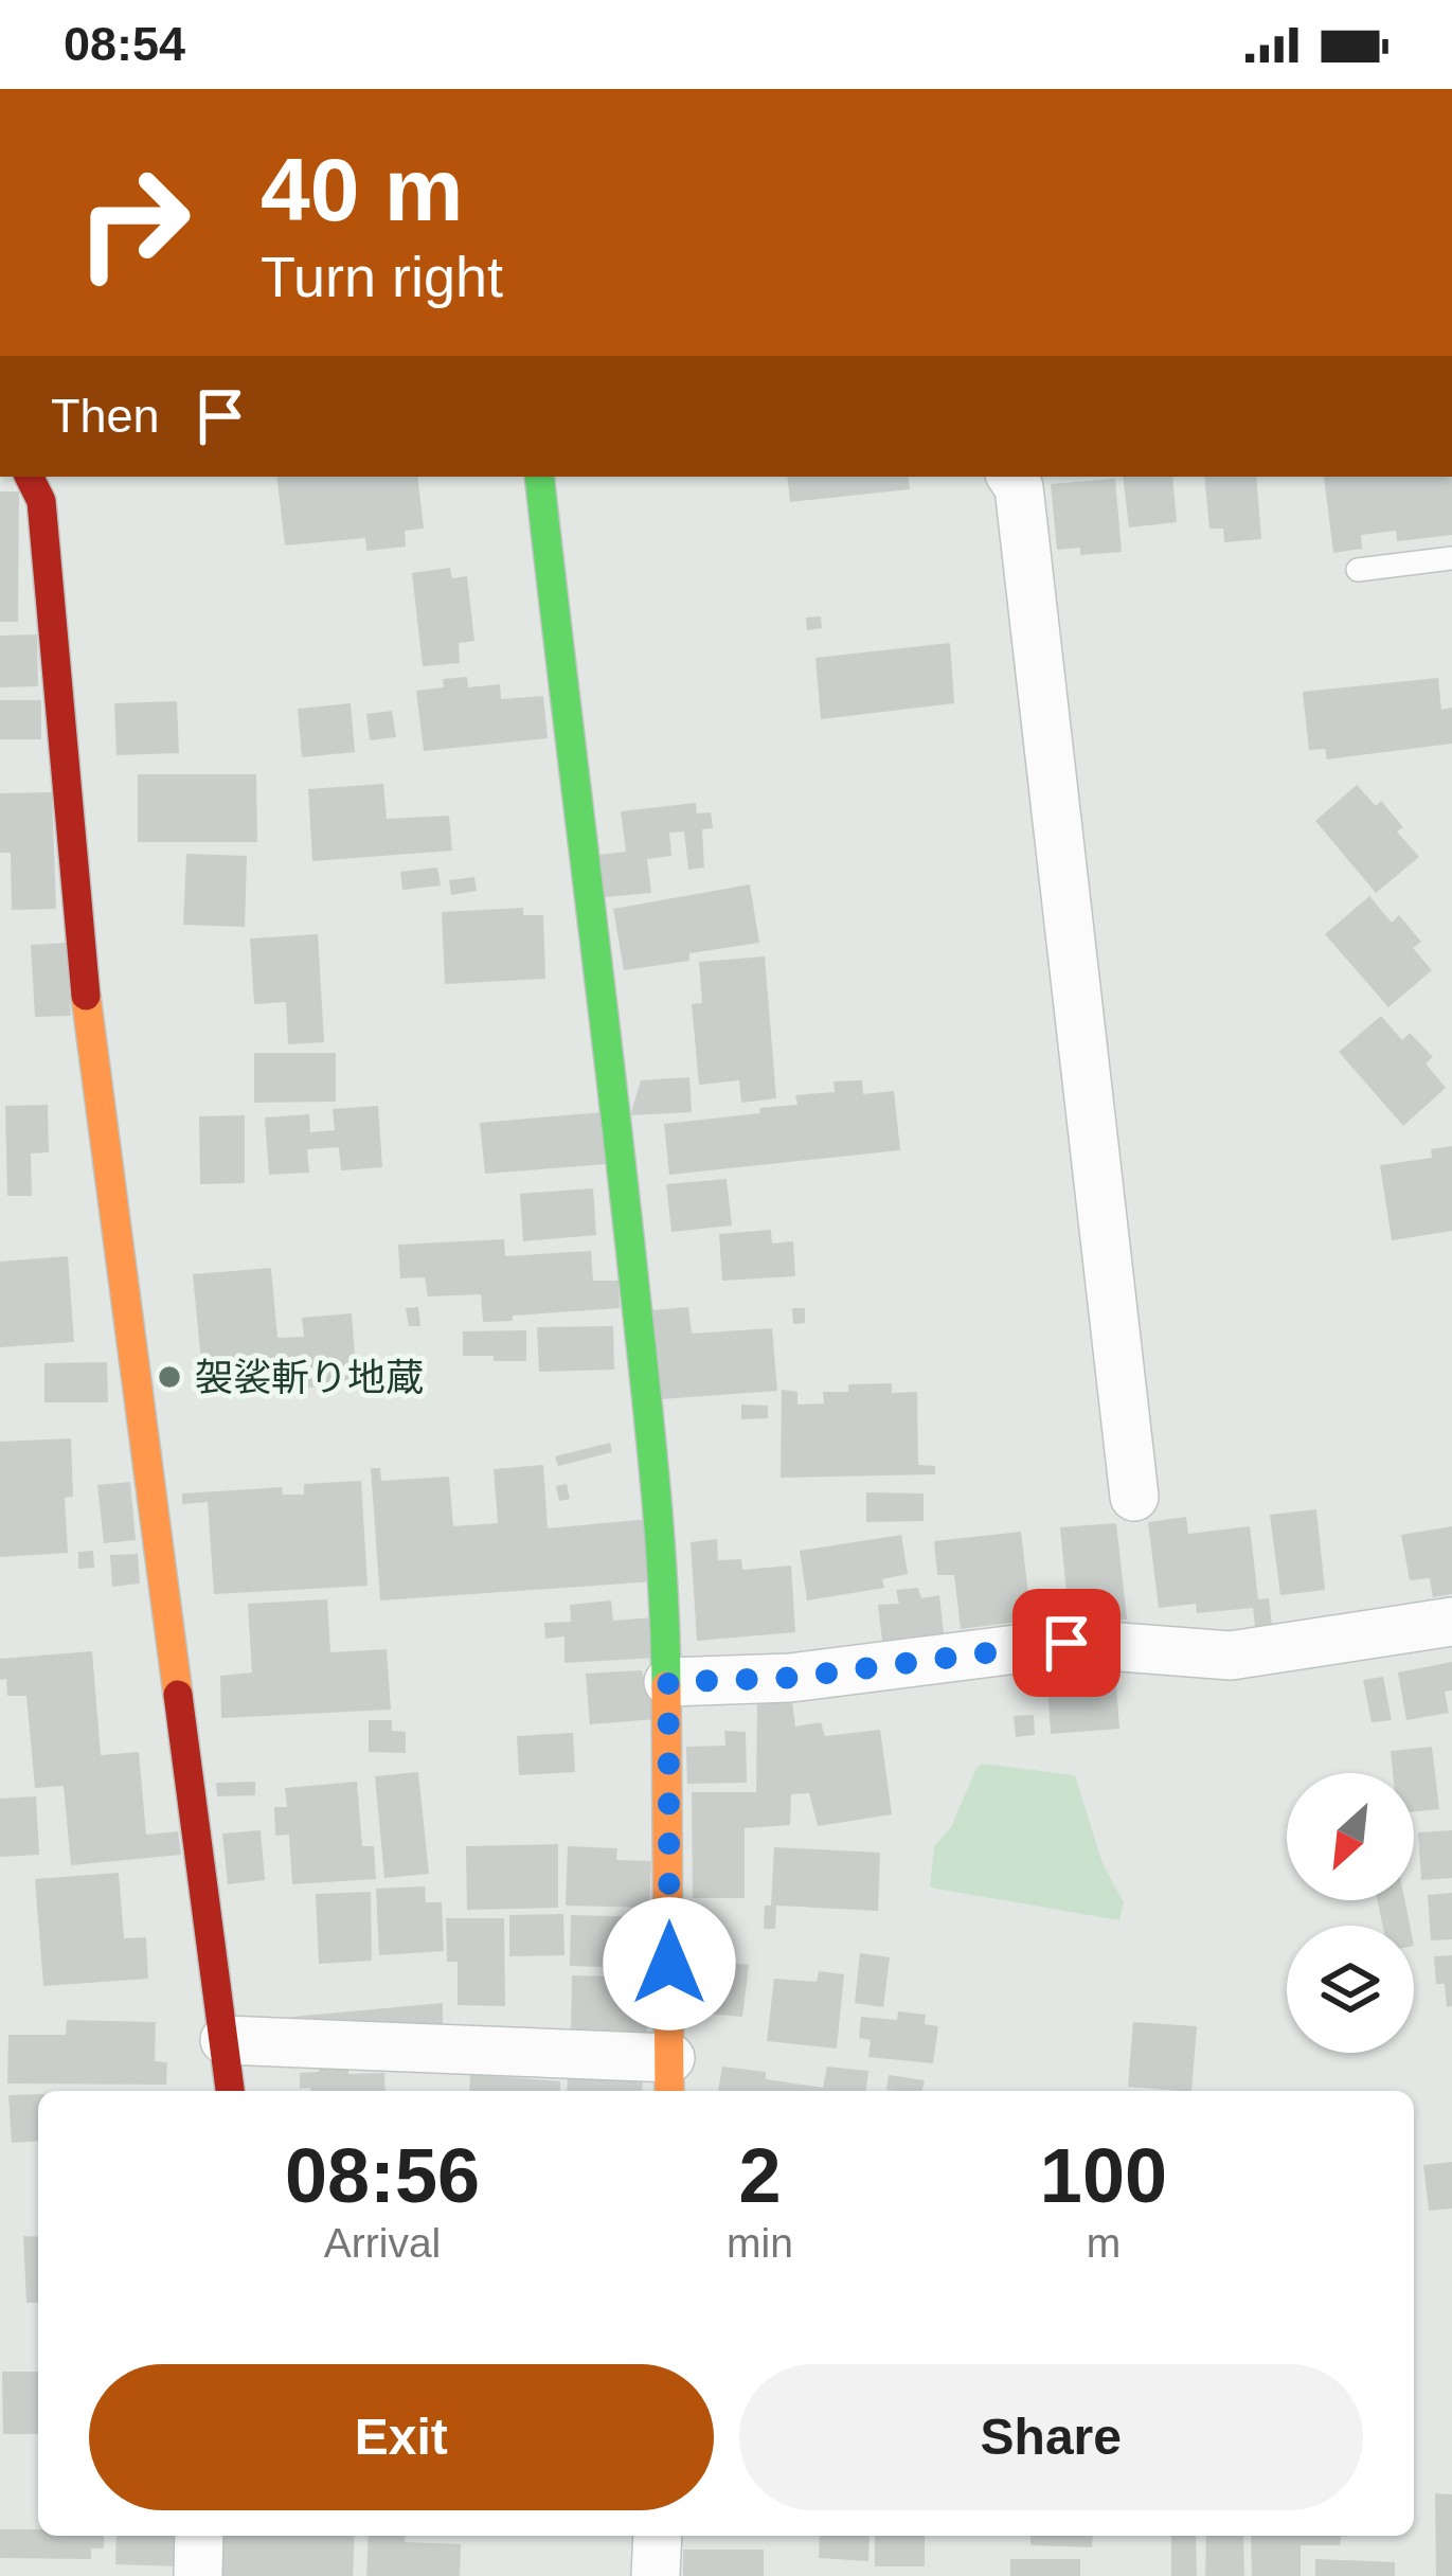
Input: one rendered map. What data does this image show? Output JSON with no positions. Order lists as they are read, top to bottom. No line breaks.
{"places":["袈裟斬り地蔵"],"north":"bottom left","page":{"status":"08:54","turn":["40 m","Turn right"],"then":"Then","eta":["08:56","Arrival","2","min","100","m"],"buttons":["Exit","Share"]}}
